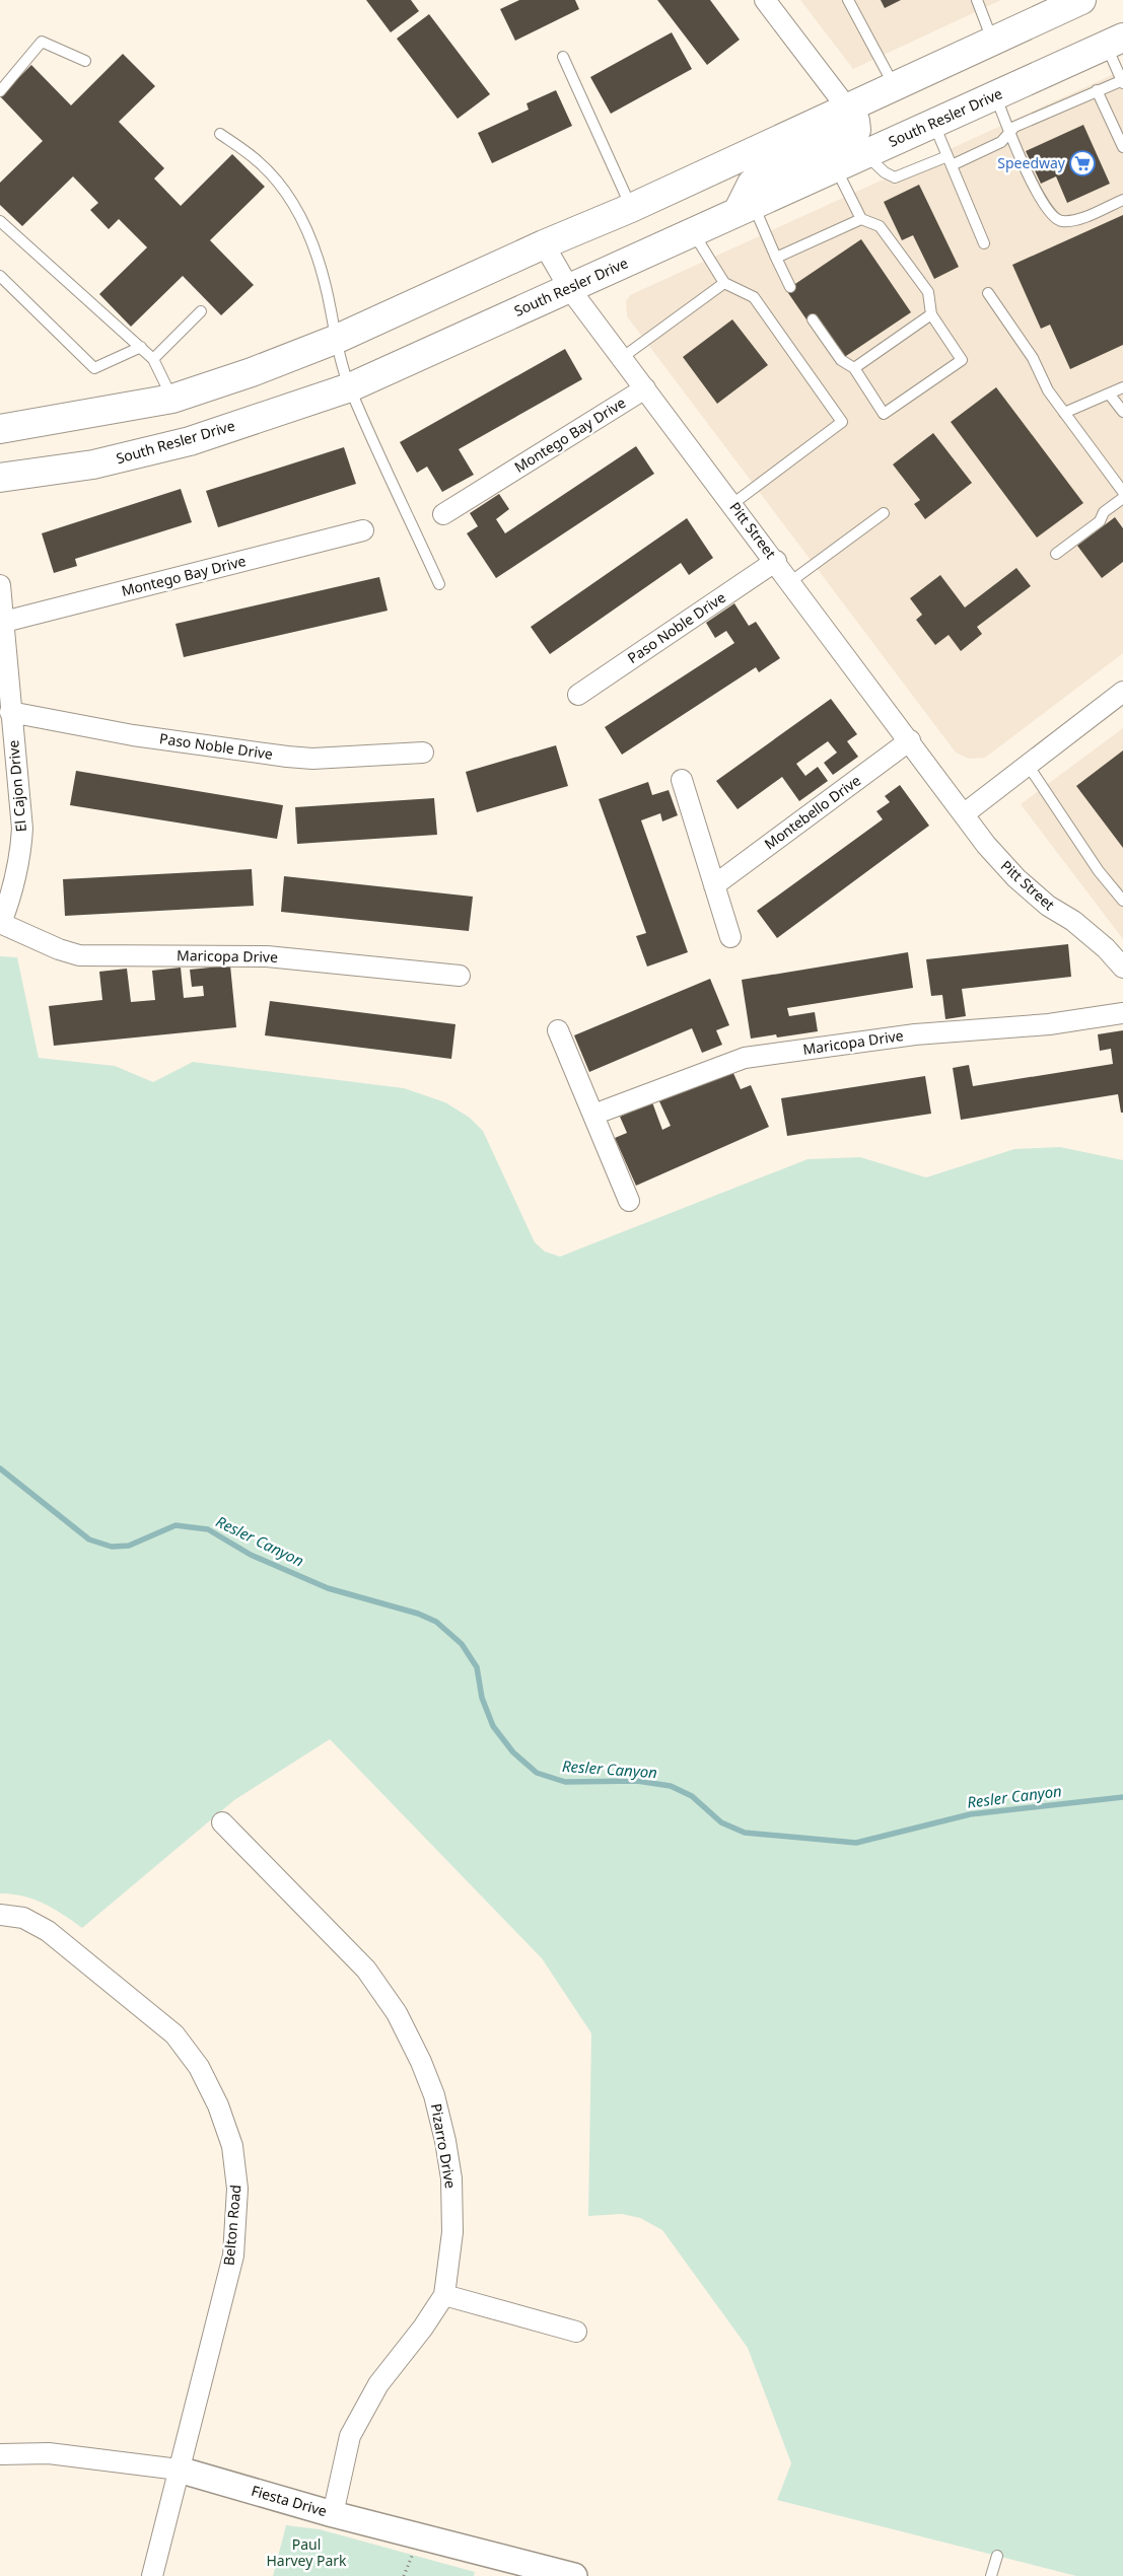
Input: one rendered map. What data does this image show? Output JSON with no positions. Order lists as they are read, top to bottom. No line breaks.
{"streets":{"main road":["South Resler Drive"],"street":["Montego Bay Drive","Pitt Street","Paso Noble Drive","El Cajon Drive","Montebello Drive","Maricopa Drive","Pizarro Drive","Belton Road","Fiesta Drive"]},"crossings":[["South Resler Drive","Pitt Street"],["Montego Bay Drive","Pitt Street"],["Montego Bay Drive","El Cajon Drive"],["Pitt Street","Paso Noble Drive"],["Pitt Street","Montebello Drive"],["Paso Noble Drive","El Cajon Drive"],["El Cajon Drive","Maricopa Drive"],["Pizarro Drive","Fiesta Drive"],["Belton Road","Fiesta Drive"]],"water":["Resler Canyon"],"parks":["Paul Harvey Park"],"places":{"supermarket":["Speedway"]}}
